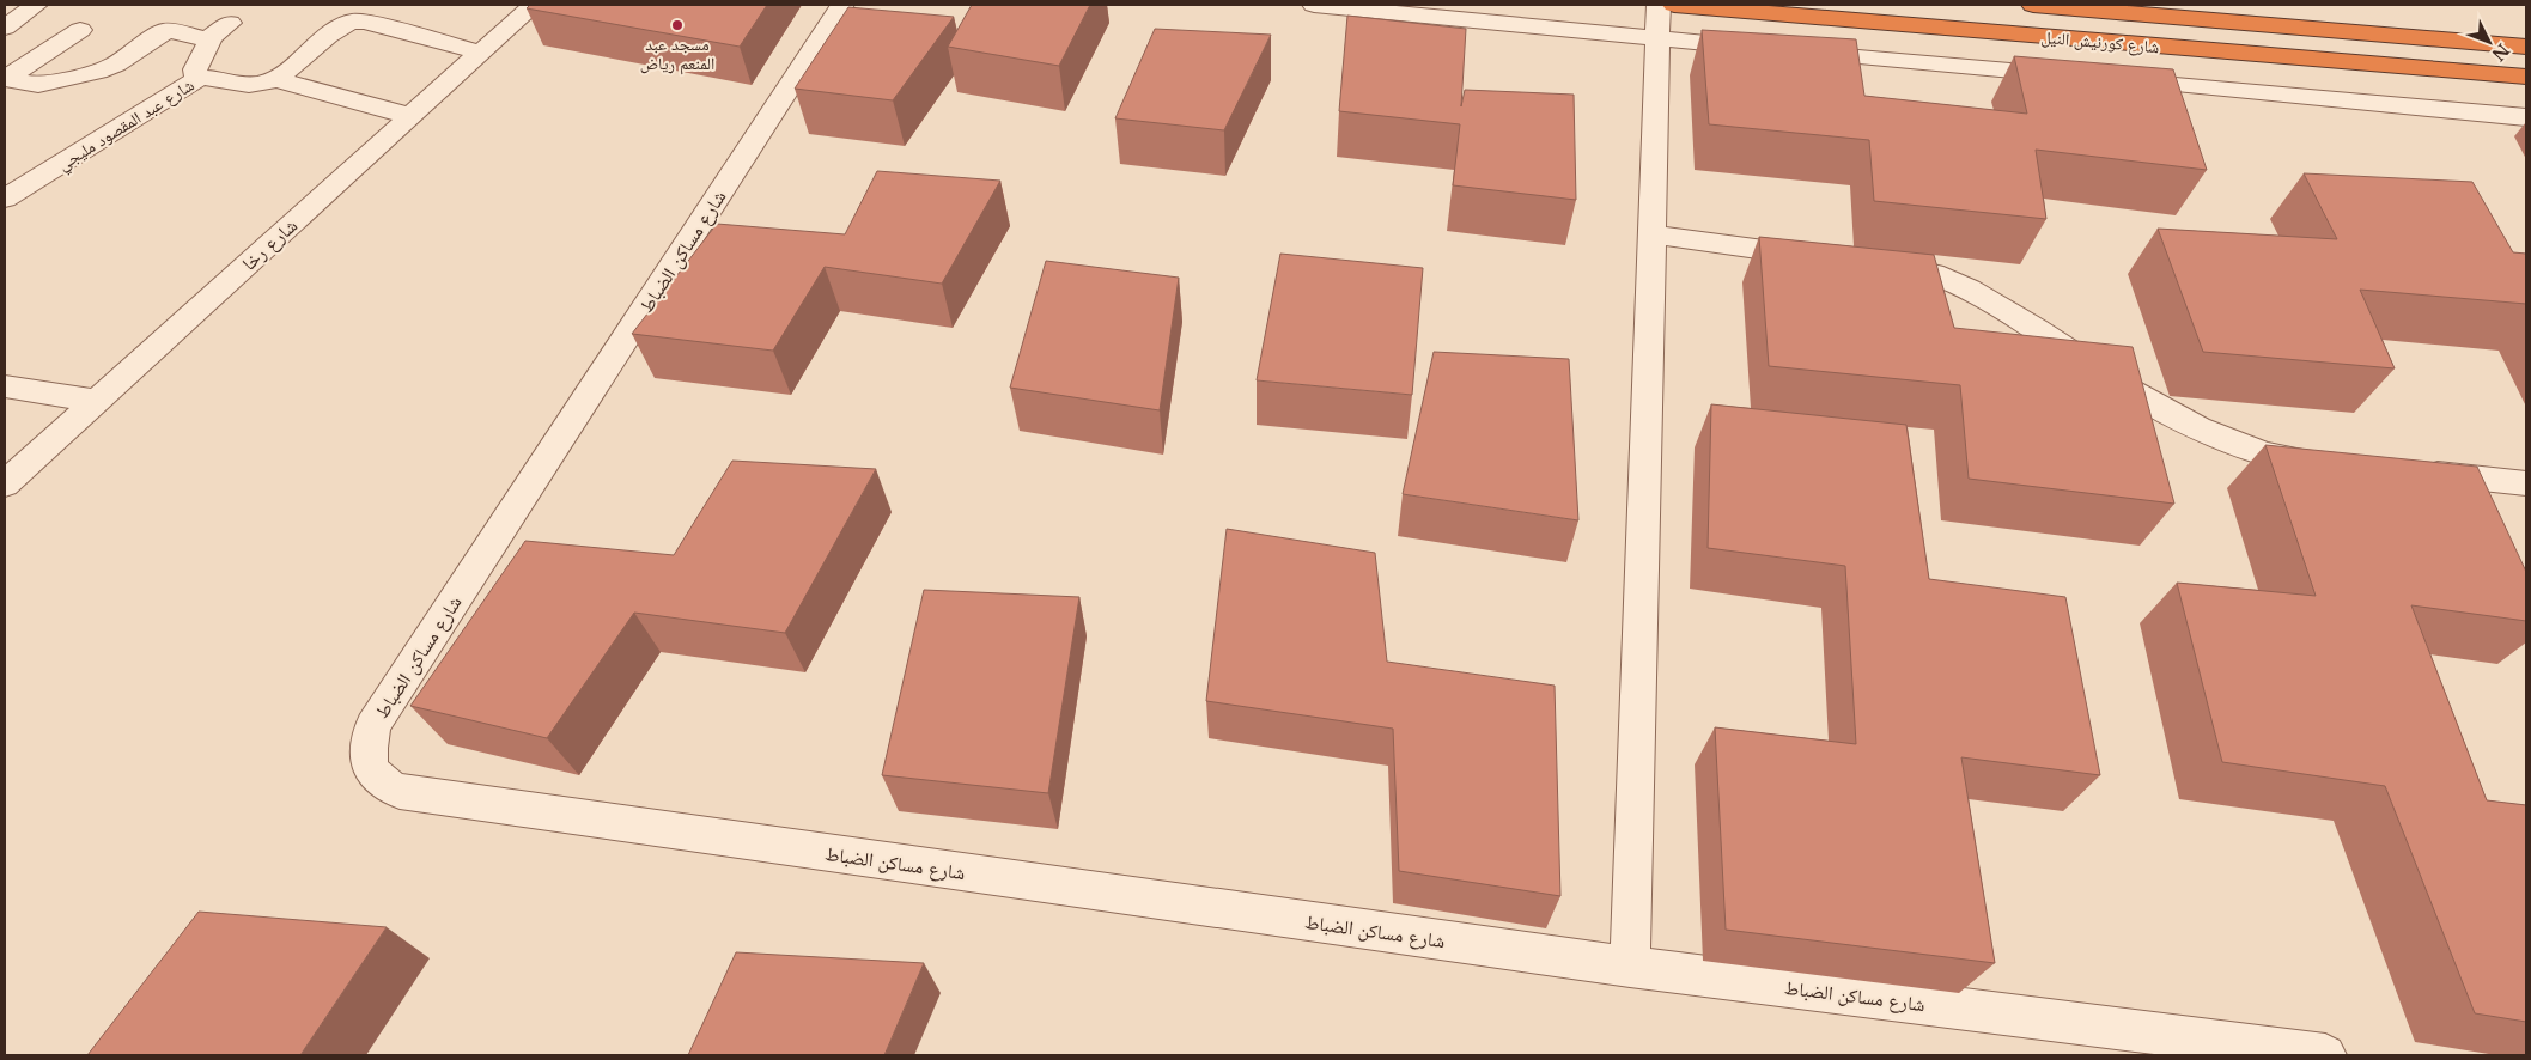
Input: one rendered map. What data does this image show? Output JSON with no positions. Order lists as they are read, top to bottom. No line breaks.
{"streets":{"highway":["شارع كورنيش النيل"],"street":["شارع عبد المقصود مليجي","شارع رخا","شارع مساكن الضباط"]},"crossings":[["شارع عبد المقصود مليجي","شارع رخا"]],"places":["مسجد عبد المنعم رياض"],"north":"bottom right"}
